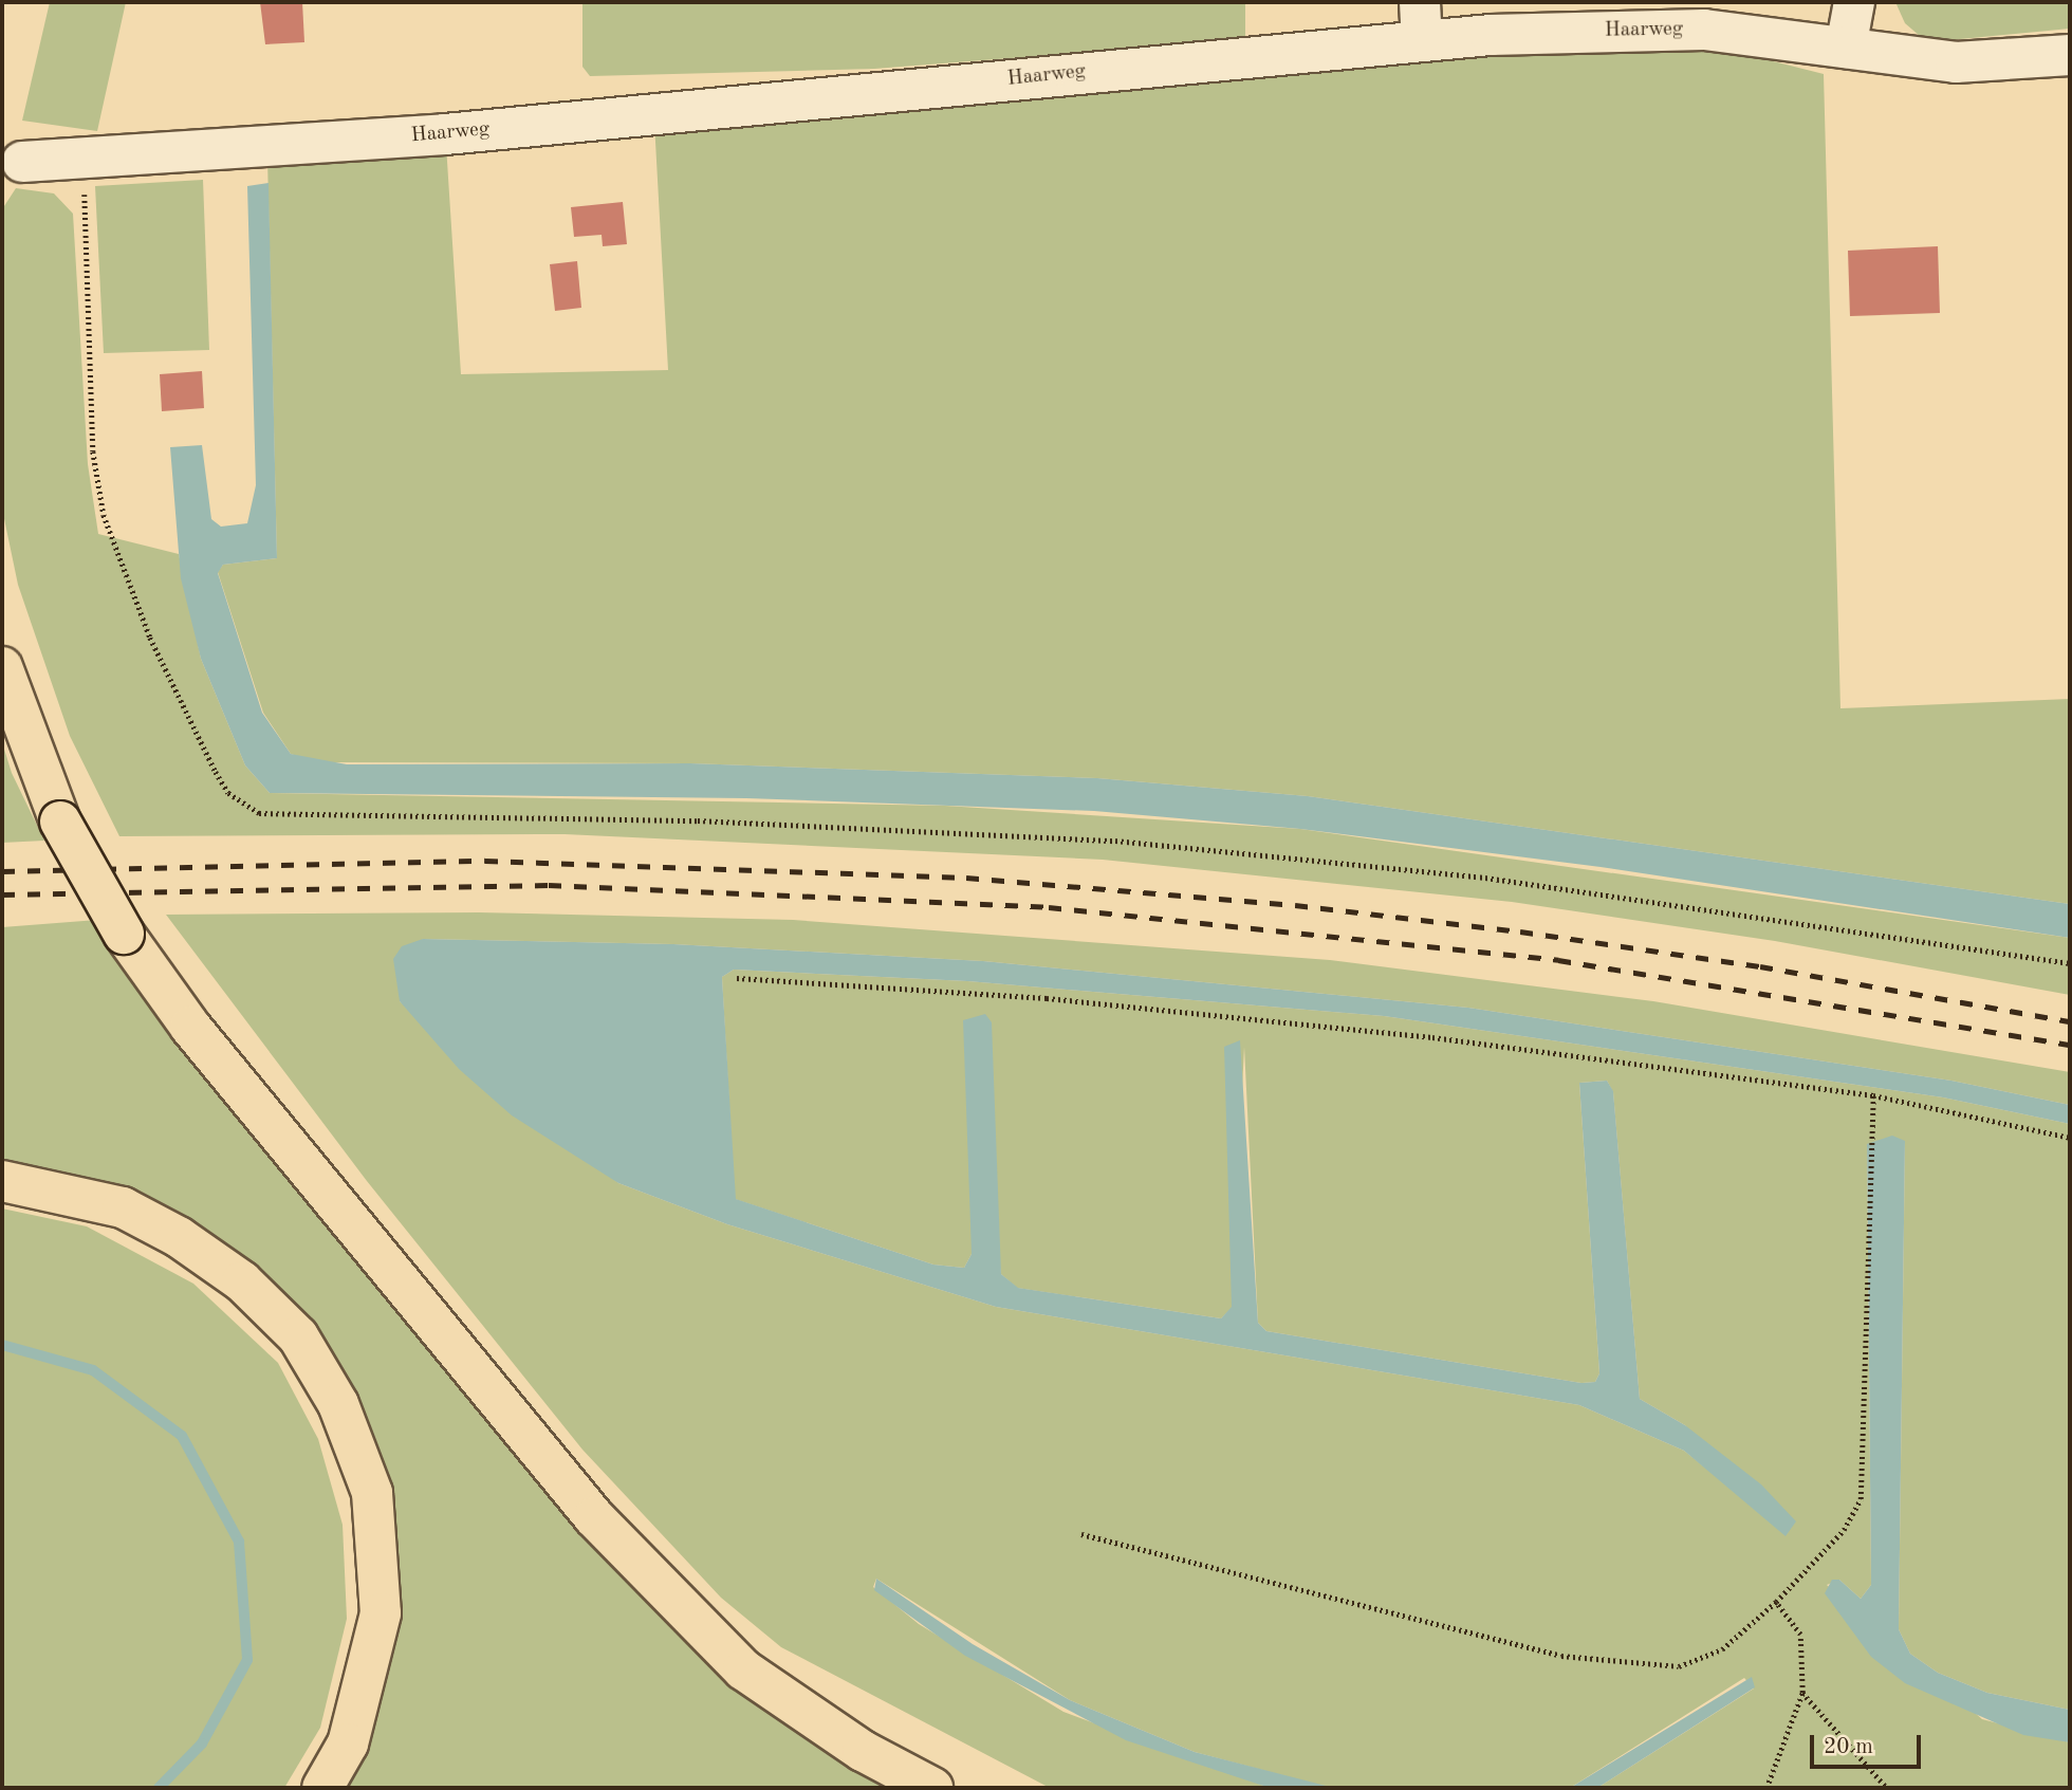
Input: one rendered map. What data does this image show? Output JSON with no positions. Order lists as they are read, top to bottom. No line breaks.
{"streets":{"street":["Haarweg"]},"scale_bar":"20 m"}
